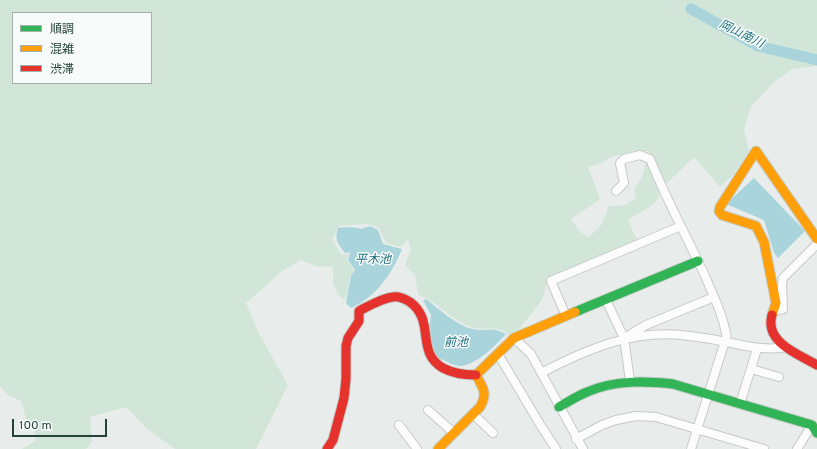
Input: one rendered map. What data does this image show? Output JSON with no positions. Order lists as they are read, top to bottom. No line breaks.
{"water":["岡山南川","平木池","前池"],"legend":["順調","混雑","渋滞"],"scale_bar":"100 m"}
